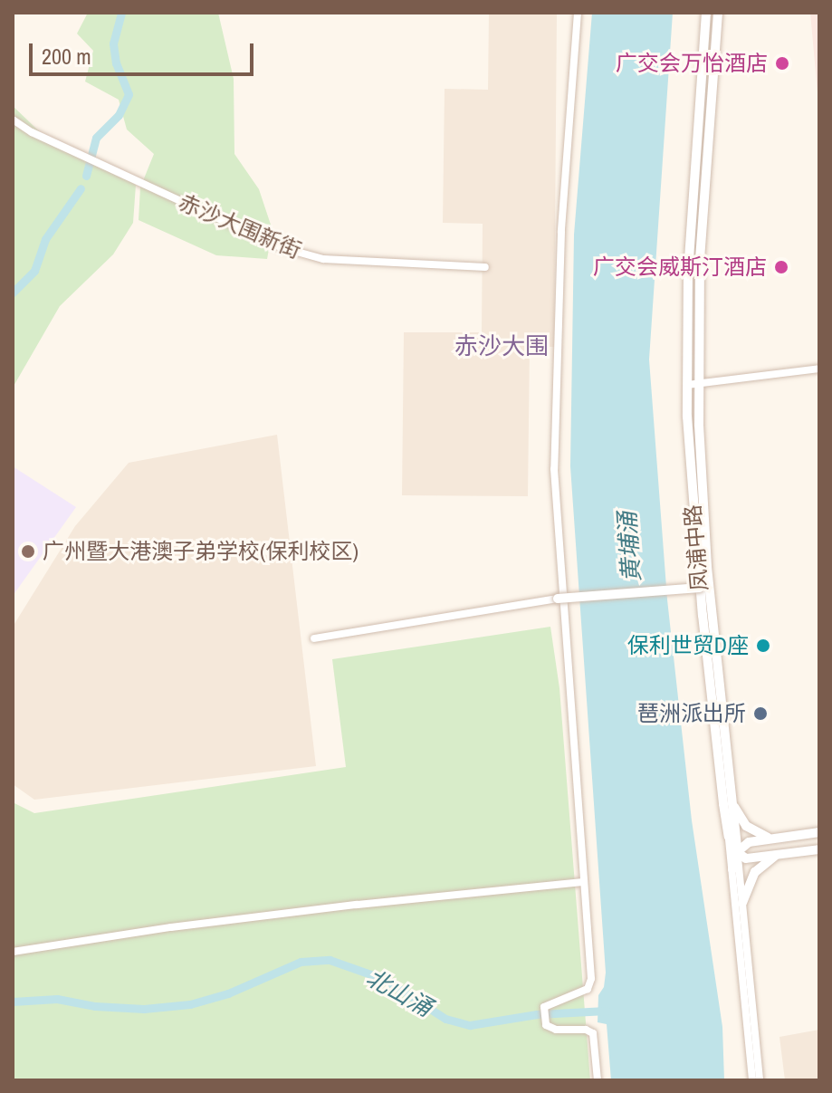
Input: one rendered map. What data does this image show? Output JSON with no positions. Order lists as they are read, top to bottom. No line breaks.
{"streets":{"street":["赤沙大围新街","凤浦中路"]},"districts":["赤沙大围"],"water":["黄埔涌","北山涌"],"places":["广交会万怡酒店","广交会威斯汀酒店","广州暨大港澳子弟学校(保利校区)","保利世贸D座","琶洲派出所"],"scale_bar":"200 m"}
